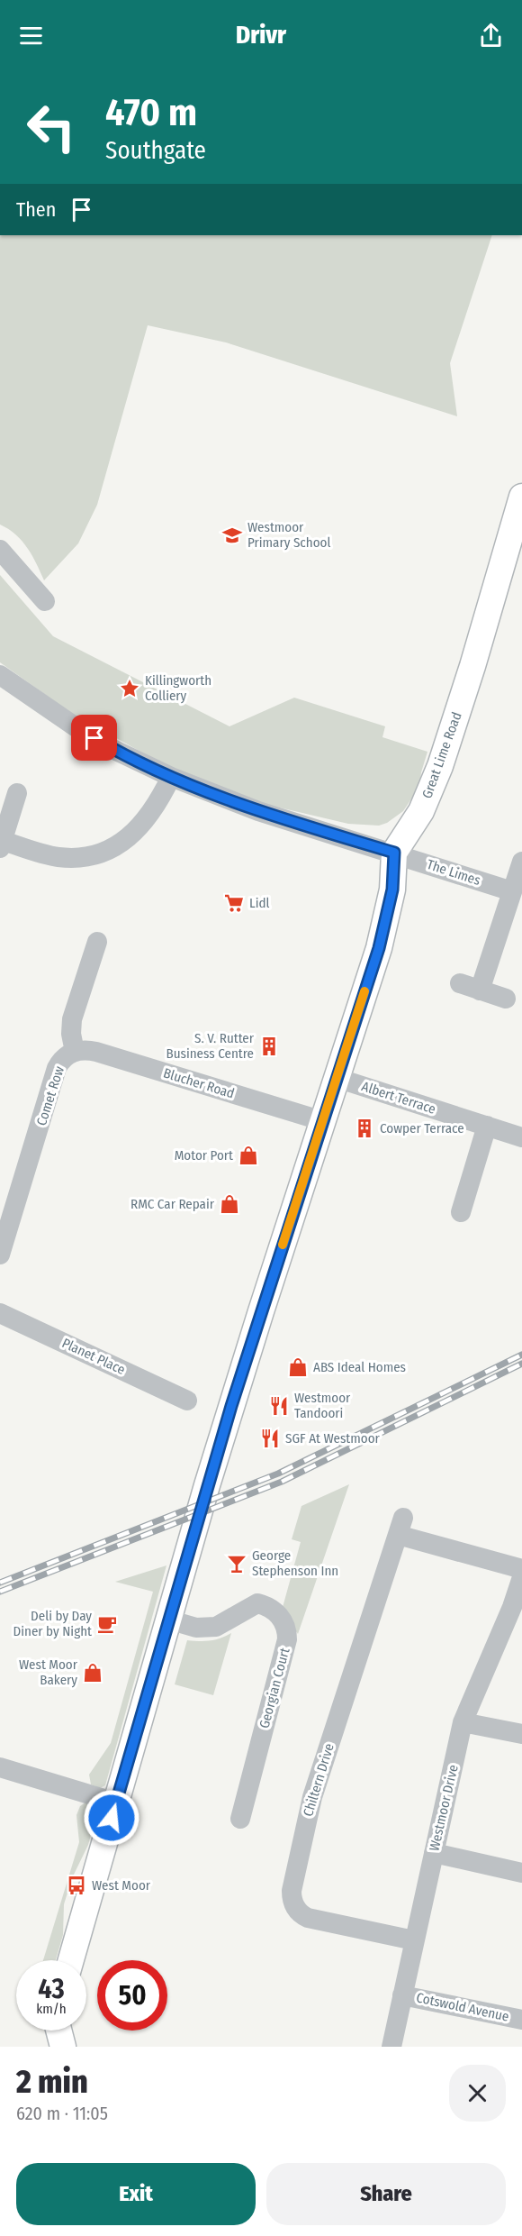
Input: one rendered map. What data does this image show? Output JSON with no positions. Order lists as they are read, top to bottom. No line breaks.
{"streets":{"main road":["Great Lime Road"],"street":["The Limes","Blucher Road","Comet Row","Albert Terrace","Planet Place","Georgian Court","Chiltern Drive","Westmoor Drive","Cotswold Avenue"]},"crossings":[["Great Lime Road","The Limes"],["Blucher Road","Comet Row"],["Chiltern Drive","Westmoor Drive"],["Westmoor Drive","Cotswold Avenue"]],"places":{"school or university":["Westmoor Primary School"],"place":["Killingworth Colliery"],"supermarket":["Lidl"],"building":["S. V. Rutter Business Centre","Cowper Terrace"],"shop":["Motor Port","RMC Car Repair","ABS Ideal Homes","West Moor Bakery"],"restaurant":["Westmoor Tandoori","SGF At Westmoor"],"bar":["George Stephenson Inn"],"cafe":["Deli by Day Diner by Night"],"bus stop":["West Moor"]},"page":{"header":"Drivr","turn":["470 m","Southgate"],"then":"Then","speed":"43 km/h","limit":"50","heading":["2 min","620 m · 11:05"],"buttons":["Exit","Share"]}}
